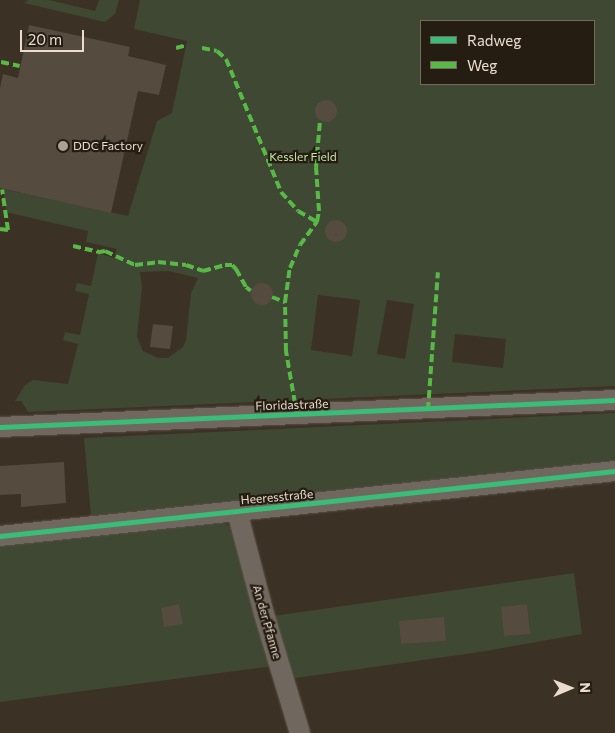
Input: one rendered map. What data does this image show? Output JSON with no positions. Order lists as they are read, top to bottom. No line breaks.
{"streets":{"street":["Floridastraße","Heeresstraße","An der Pfanne"]},"crossings":[["Heeresstraße","An der Pfanne"]],"parks":["Kessler Field"],"places":["DDC Factory"],"legend":["Radweg","Weg"],"scale_bar":"20 m","north":"right"}
